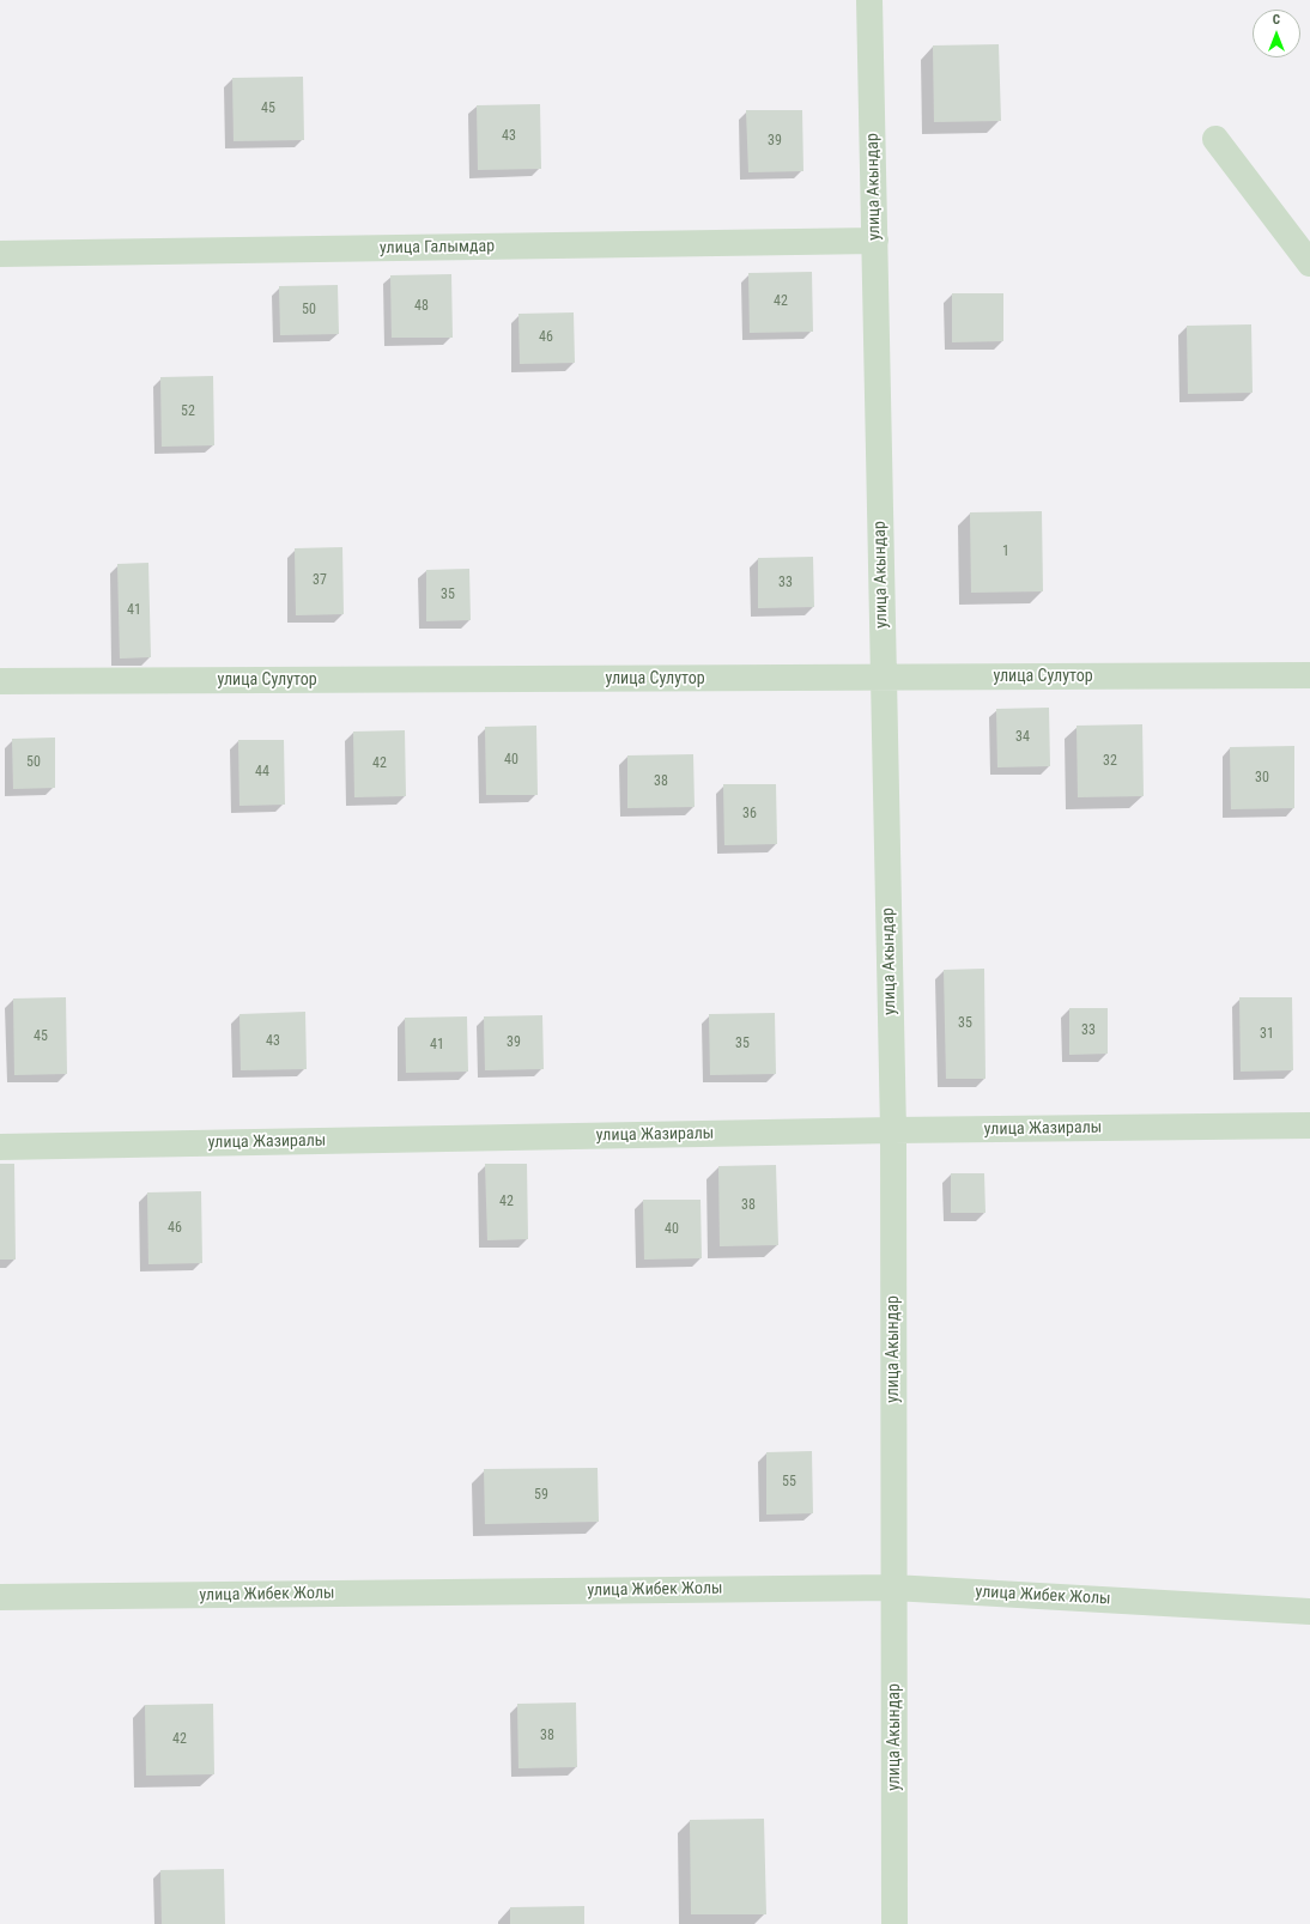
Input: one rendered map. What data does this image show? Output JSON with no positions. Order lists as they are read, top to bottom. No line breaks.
{"streets":{"street":["улица Акындар","улица Галымдар","улица Сулутор","улица Жазиралы","улица Жибек Жолы"]},"crossings":[["улица Акындар","улица Галымдар"],["улица Акындар","улица Сулутор"],["улица Акындар","улица Жазиралы"],["улица Акындар","улица Жибек Жолы"]],"house_numbers":["45","43","39","42","48","50","46","52","1","37","33","35","41","34","40","32","50","42","44","30","38","36","35","33","31","45","43","39","35","41","42","38","46","40","55","59","38","42"],"north":"top"}
